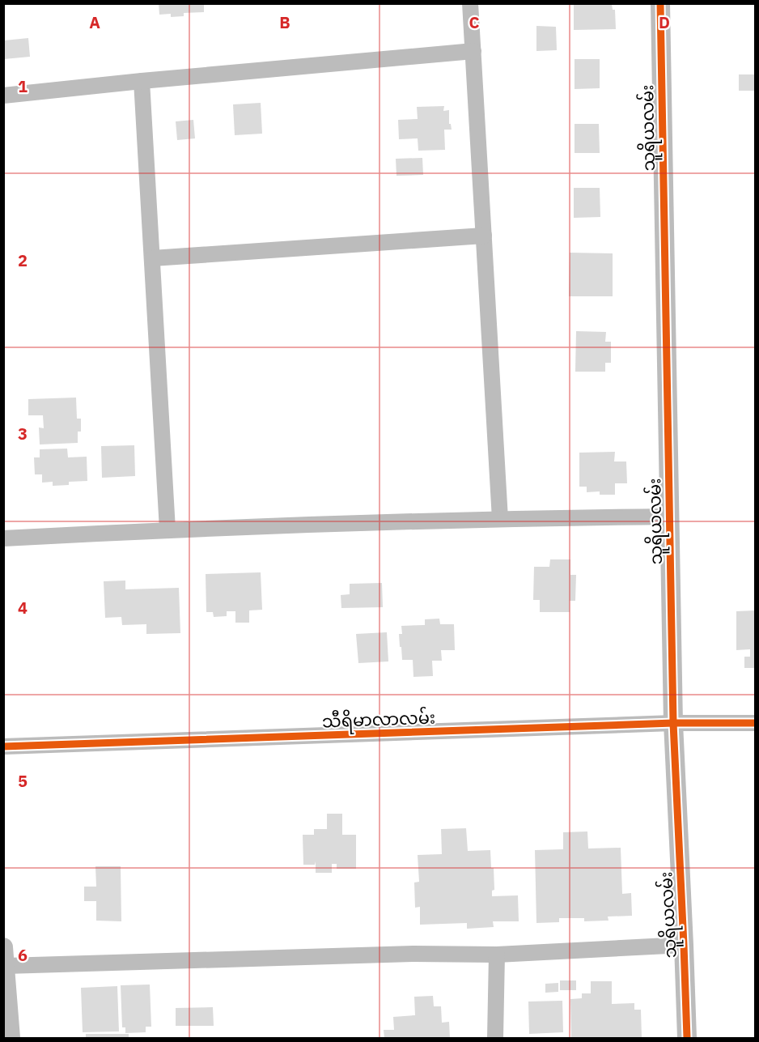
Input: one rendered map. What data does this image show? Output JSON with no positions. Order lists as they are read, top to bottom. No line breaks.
{"streets":{"street":["သူရိယလမ်း","သီရိမာလာလမ်း"]},"crossings":[["သူရိယလမ်း","သီရိမာလာလမ်း"]],"grid":{"columns":["A","B","C","D"],"rows":["1","2","3","4","5","6"]}}
